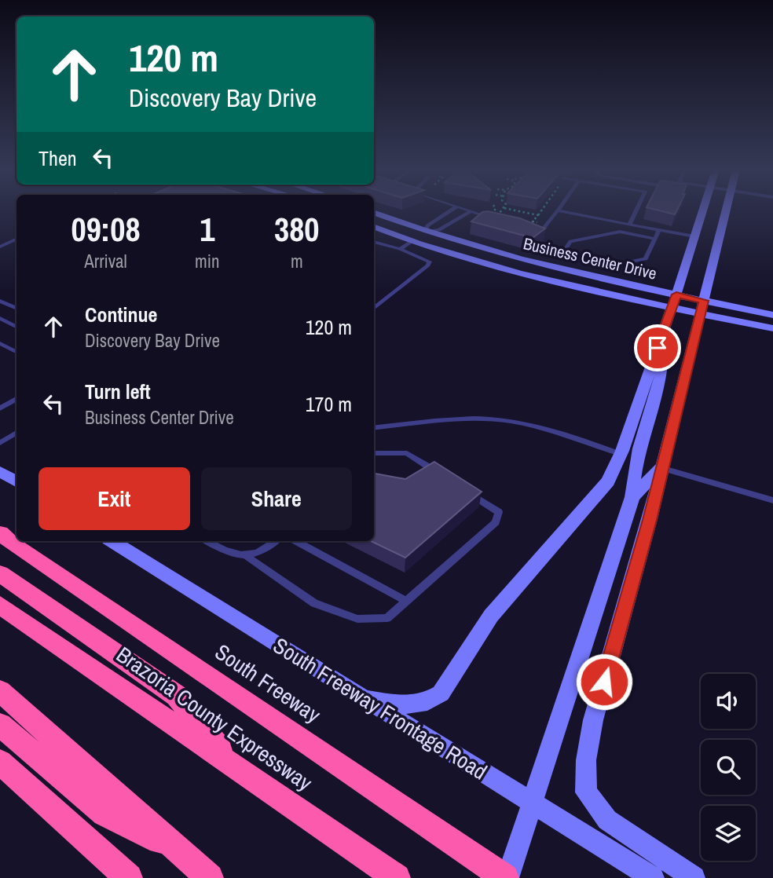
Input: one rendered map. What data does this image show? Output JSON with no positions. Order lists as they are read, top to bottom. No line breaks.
{"streets":{"highway":["South Freeway","Brazoria County Expressway"],"street":["Business Center Drive","South Freeway Frontage Road"]},"page":{"turn":["120 m","Discovery Bay Drive"],"then":"Then","eta":["09:08","Arrival","1","min","380","m"],"list":[{"name":"Continue","note":"Discovery Bay Drive","value":"120 m"},{"name":"Turn left","note":"Business Center Drive","value":"170 m"}],"buttons":["Exit","Share"]}}
